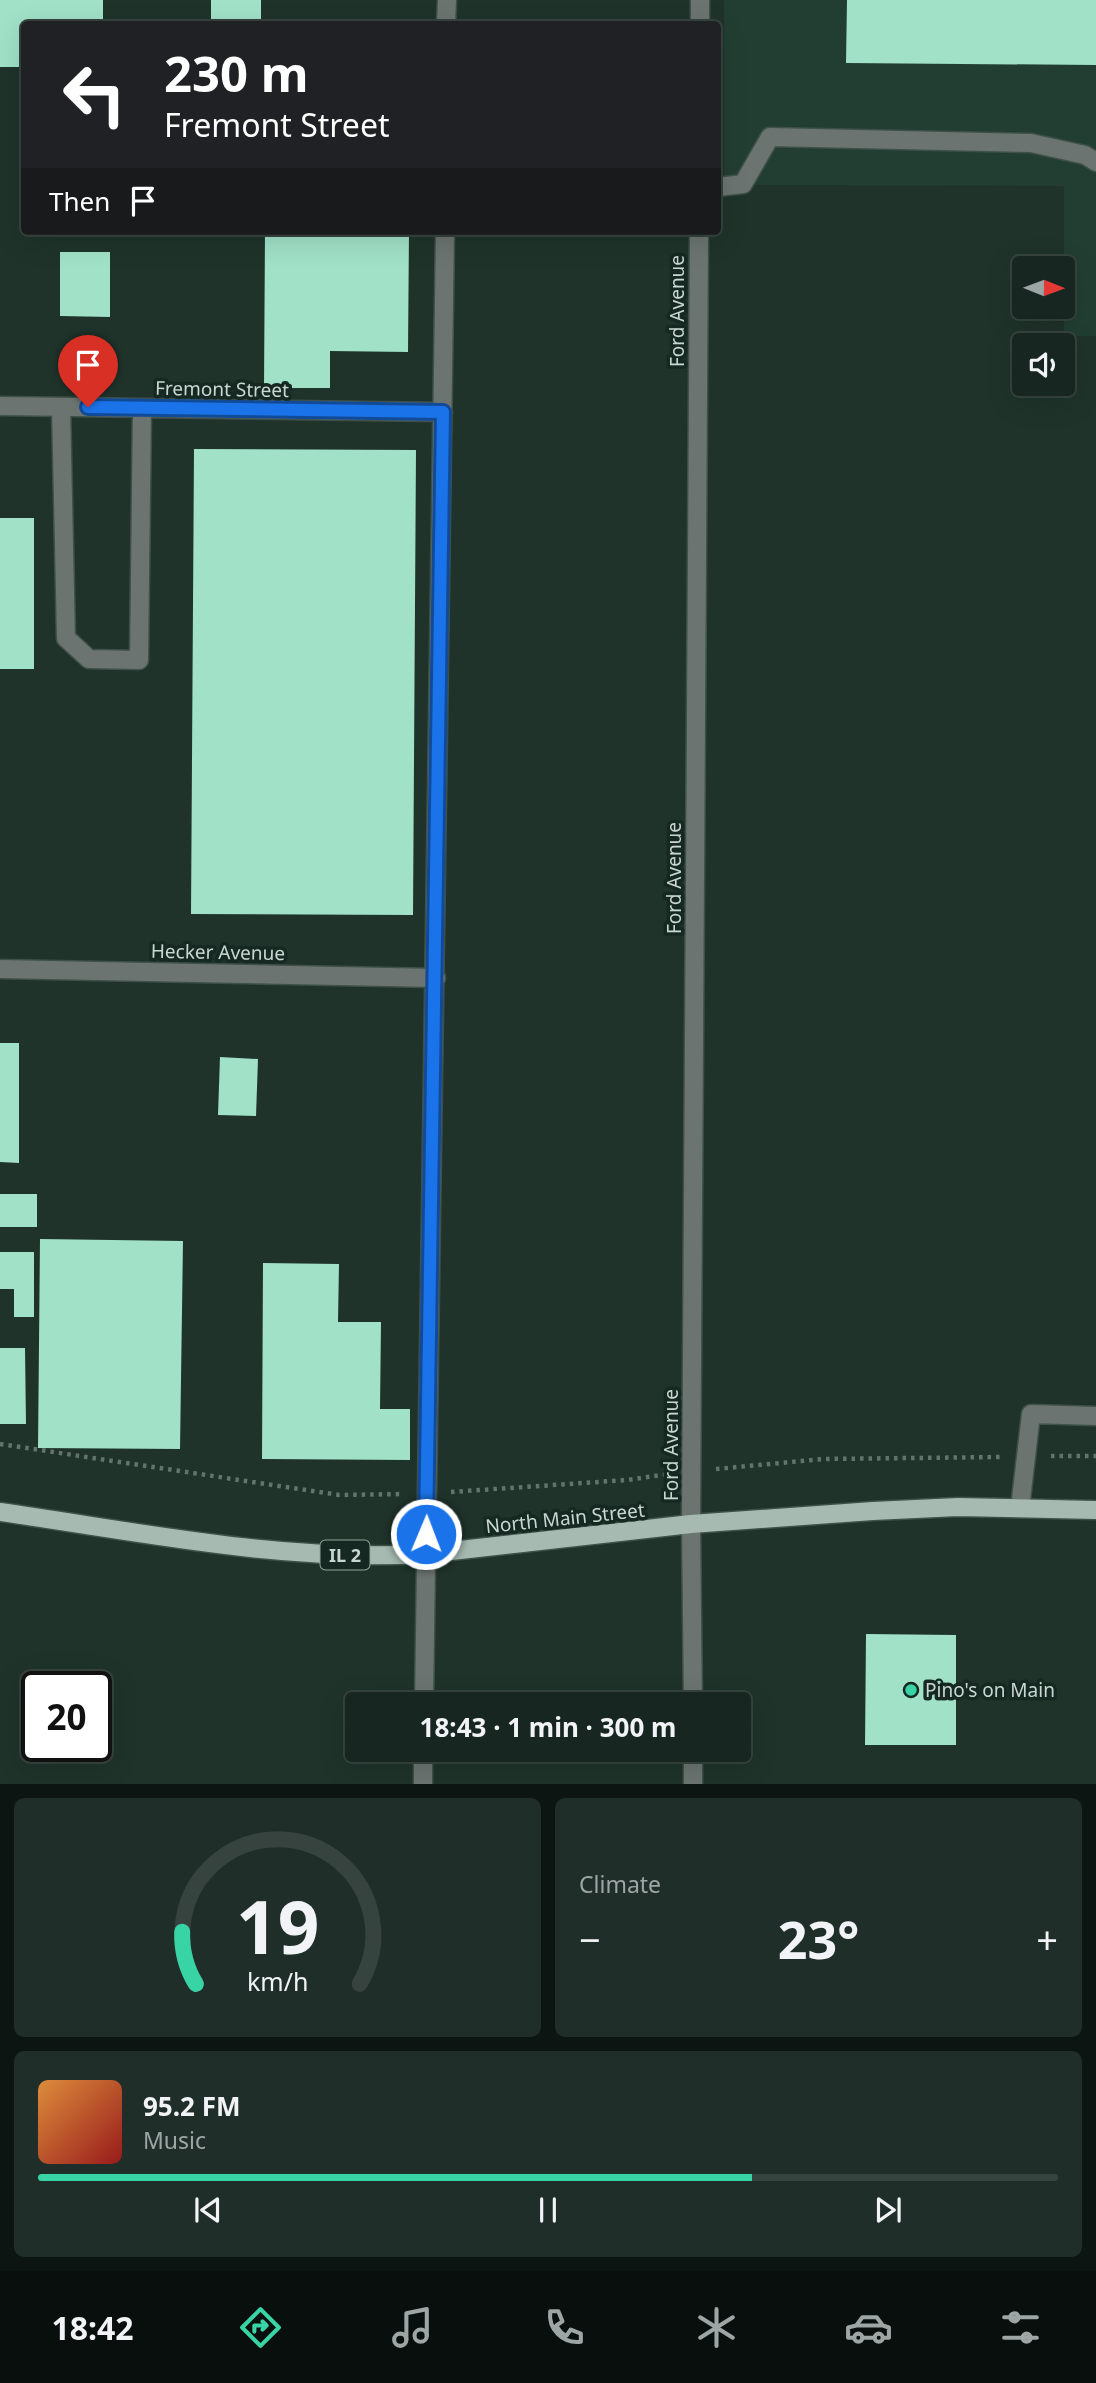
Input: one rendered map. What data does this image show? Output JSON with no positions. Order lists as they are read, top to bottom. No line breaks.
{"streets":{"main road":["North Main Street","IL 2"],"street":["Ford Avenue","Fremont Street","Hecker Avenue"]},"crossings":[["Ford Avenue","North Main Street"]],"places":["Pino's on Main"],"north":"right","page":{"turn":["230 m","Fremont Street"],"then":"Then","limit":"20","trip":"18:43 · 1 min · 300 m","tile":"Climate","heat":["−","23°","+"],"song":["95.2 FM","Music"],"tabs":"18:42","gauge":["19","km/h"]}}
